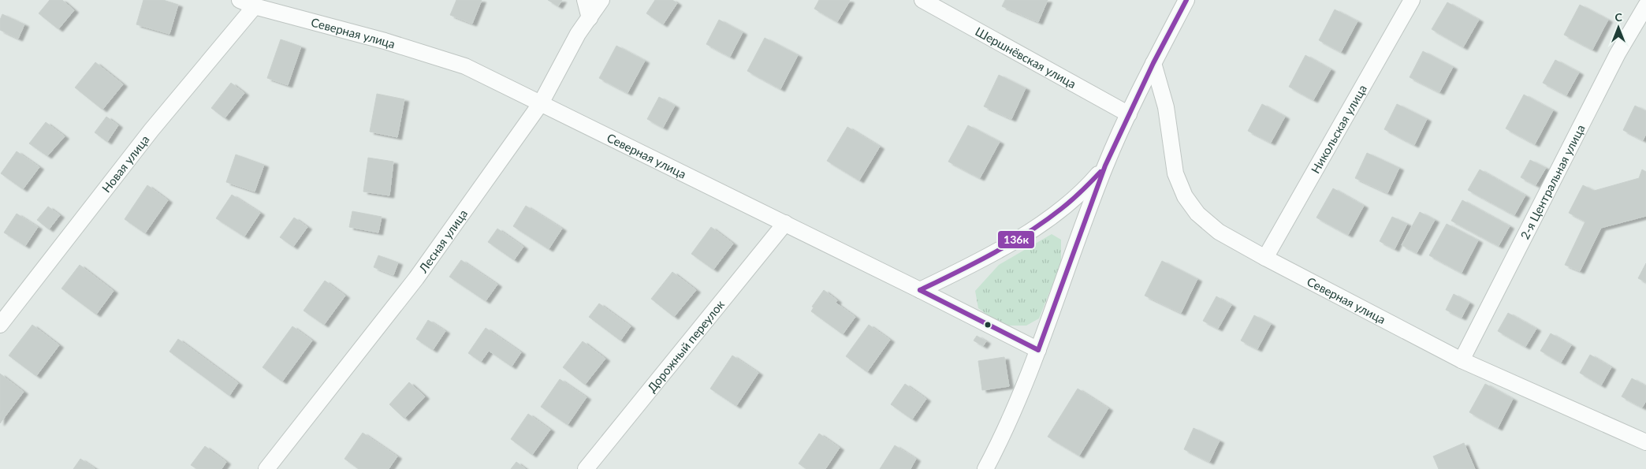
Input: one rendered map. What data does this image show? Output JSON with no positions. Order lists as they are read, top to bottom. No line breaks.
{"streets":{"street":["Северная улица","Шершнёвская улица","Никольская улица","Новая улица","2-я Центральная улица","Лесная улица","Дорожный переулок"]},"crossings":[["Северная улица","Никольская улица"],["Северная улица","Новая улица"],["Северная улица","2-я Центральная улица"],["Северная улица","Лесная улица"],["Северная улица","Дорожный переулок"]],"lines":["transit line 136к"],"north":"top"}
